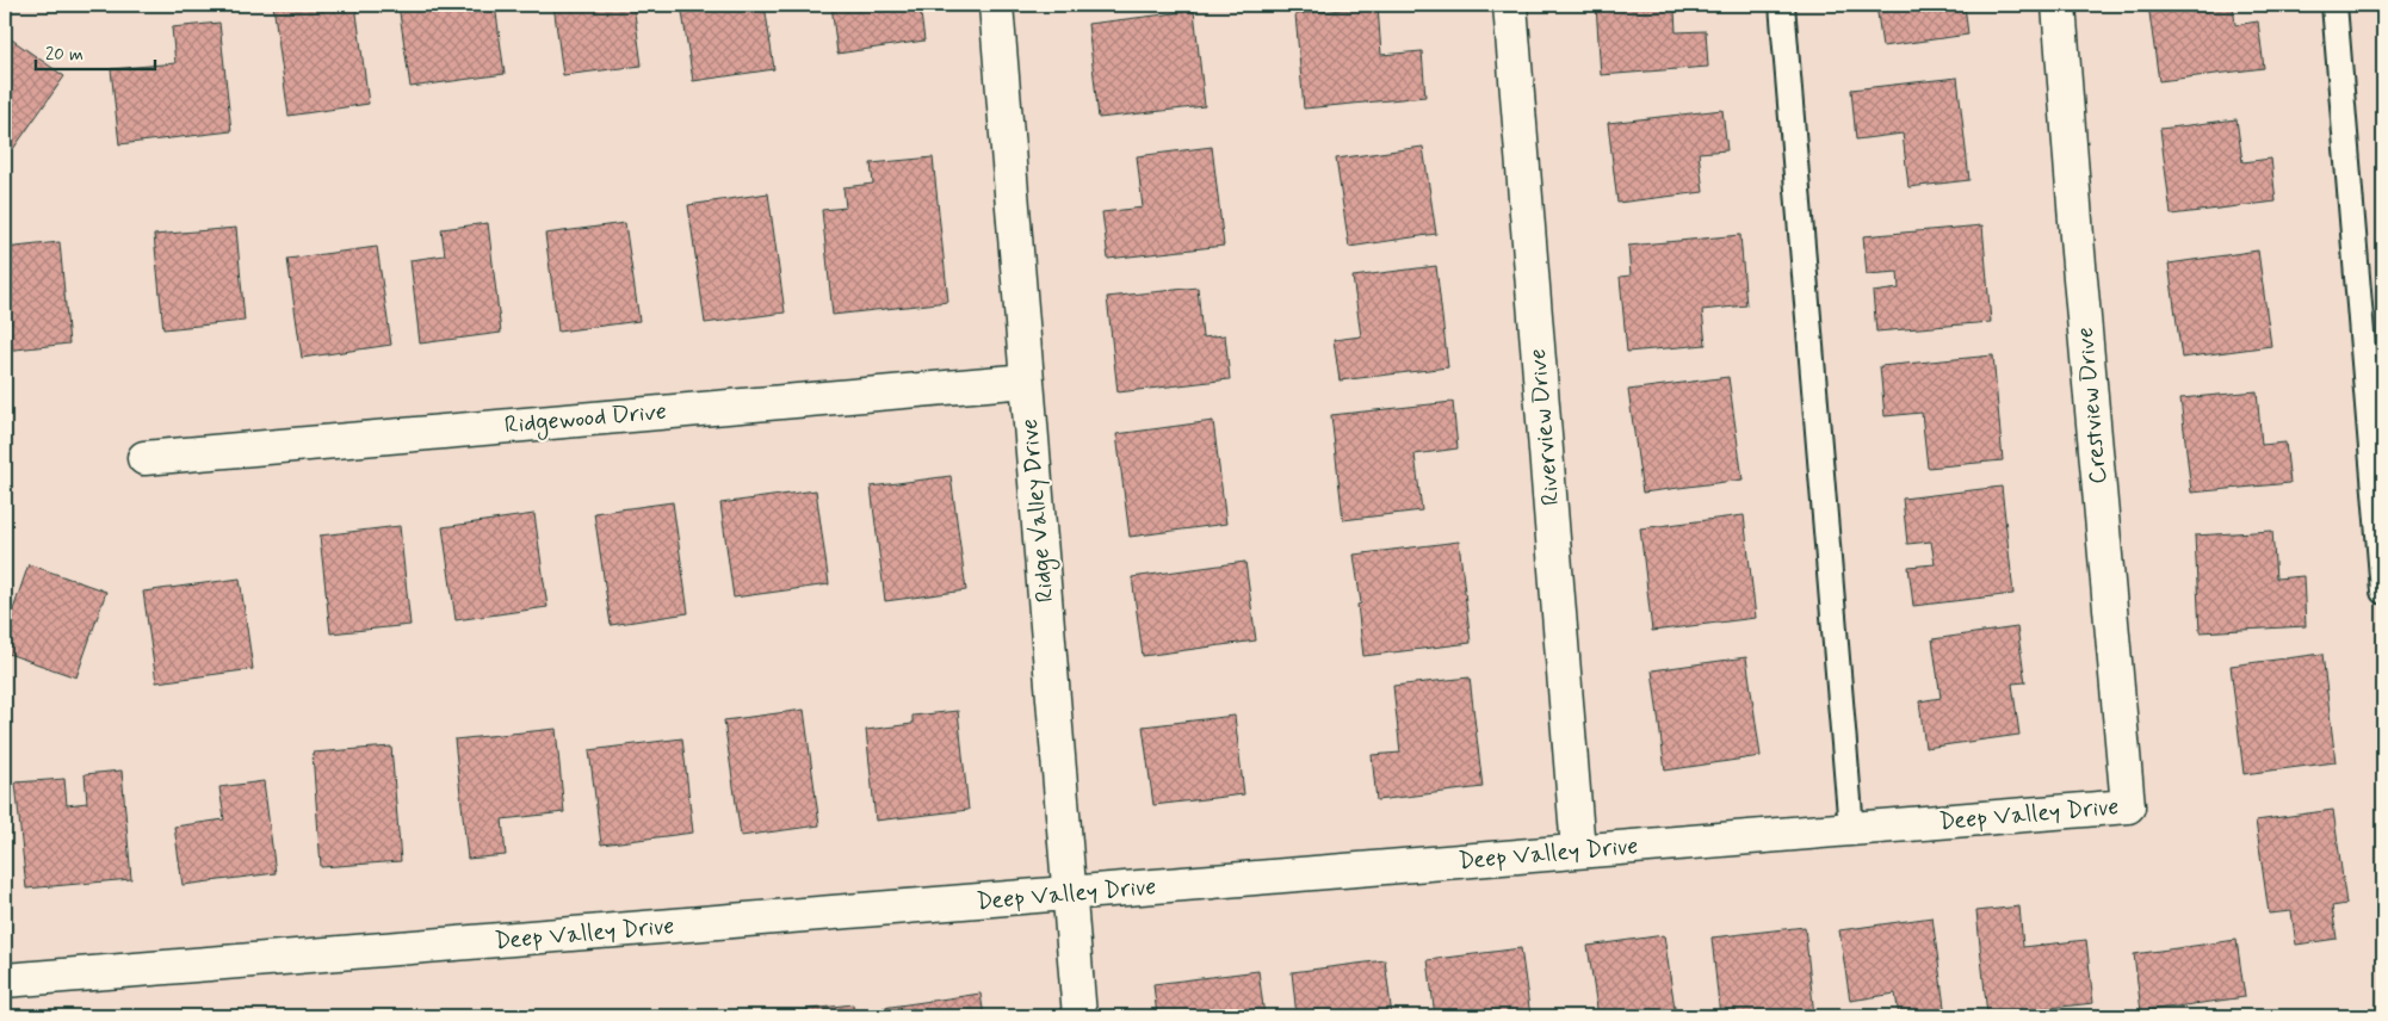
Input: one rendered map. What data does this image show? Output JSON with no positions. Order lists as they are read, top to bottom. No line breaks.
{"streets":{"street":["Crestview Drive","Ridgewood Drive","Riverview Drive","Ridge Valley Drive","Deep Valley Drive"]},"crossings":[["Crestview Drive","Deep Valley Drive"],["Ridgewood Drive","Ridge Valley Drive"],["Riverview Drive","Deep Valley Drive"],["Ridge Valley Drive","Deep Valley Drive"]],"scale_bar":"20 m"}
